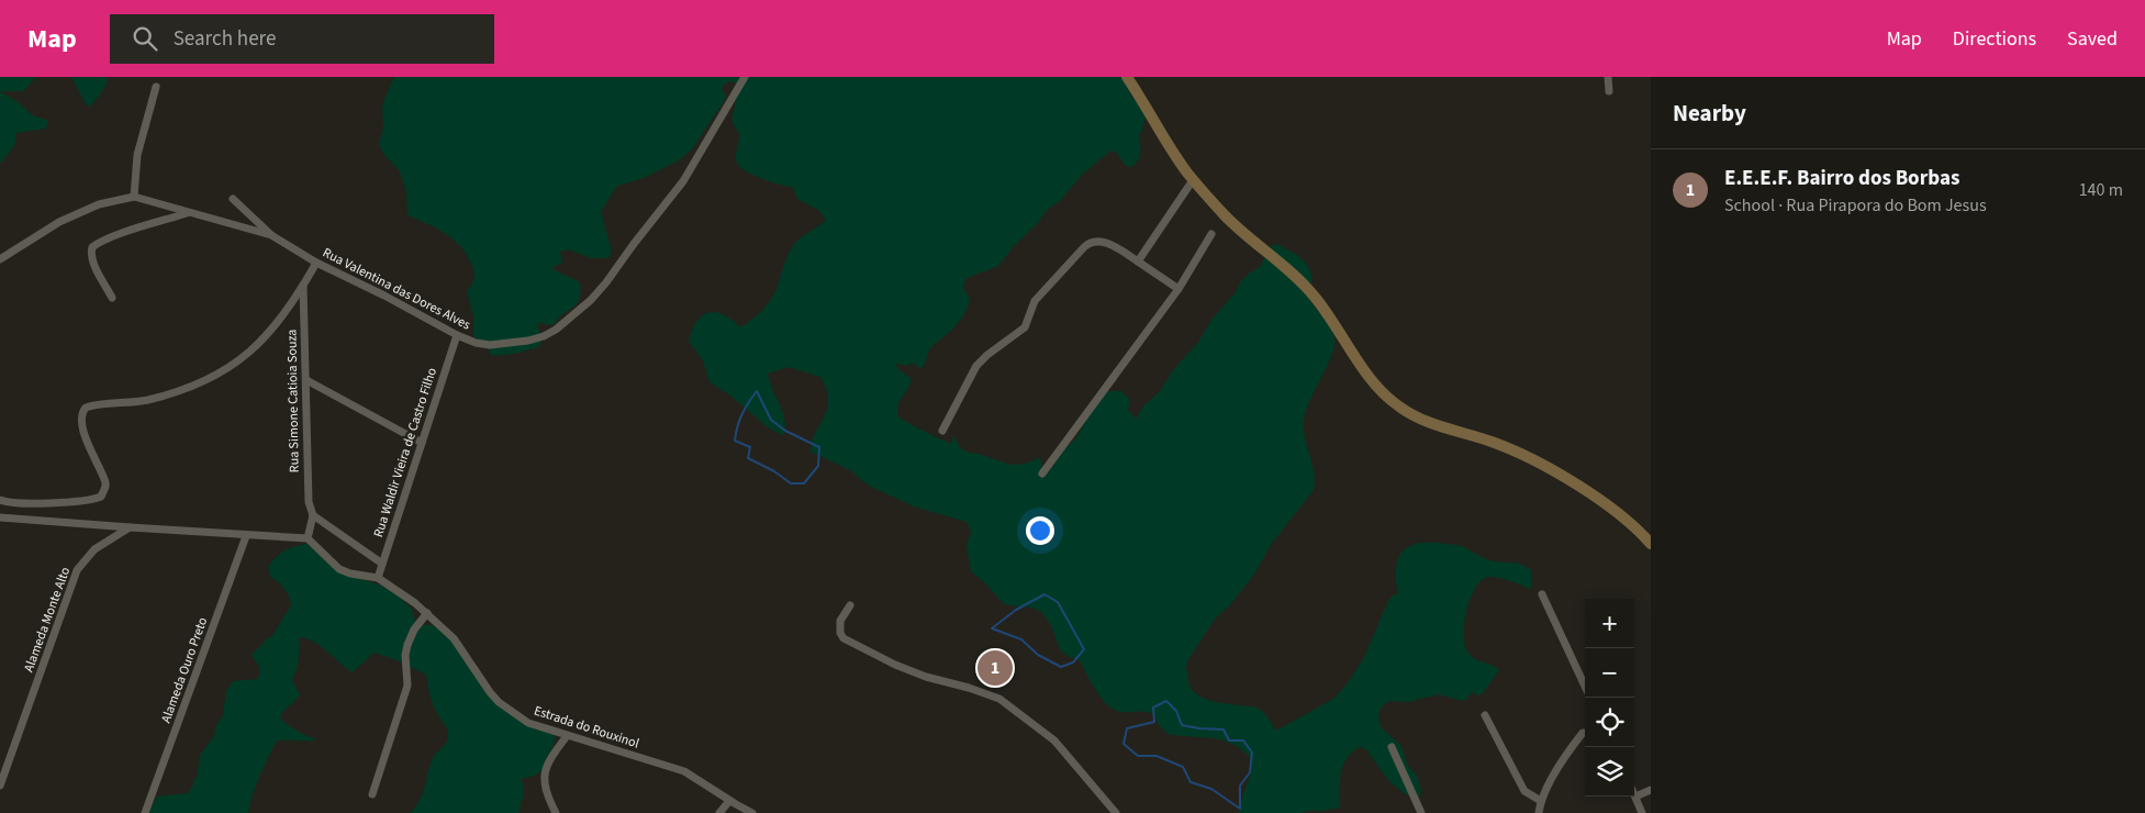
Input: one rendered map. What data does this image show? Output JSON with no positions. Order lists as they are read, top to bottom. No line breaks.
{"streets":{"street":["Rua Valentina das Dores Alves","Rua Simone Catioia Souza","Rua Waldir Vieira de Castro Filho","Alameda Monte Alto","Alameda Ouro Preto","Estrada do Rouxinol"]},"crossings":[["Rua Valentina das Dores Alves","Rua Waldir Vieira de Castro Filho"],["Rua Simone Catioia Souza","Estrada do Rouxinol"],["Rua Waldir Vieira de Castro Filho","Estrada do Rouxinol"]],"page":{"header":"Map","search":"Search here","nav":["Map","Directions","Saved"],"heading":"Nearby","list":[{"mark":"1","name":"E.E.E.F. Bairro dos Borbas","note":"School · Rua Pirapora do Bom Jesus","value":"140 m"}],"map_buttons":["+","−"],"pins":"1"}}
